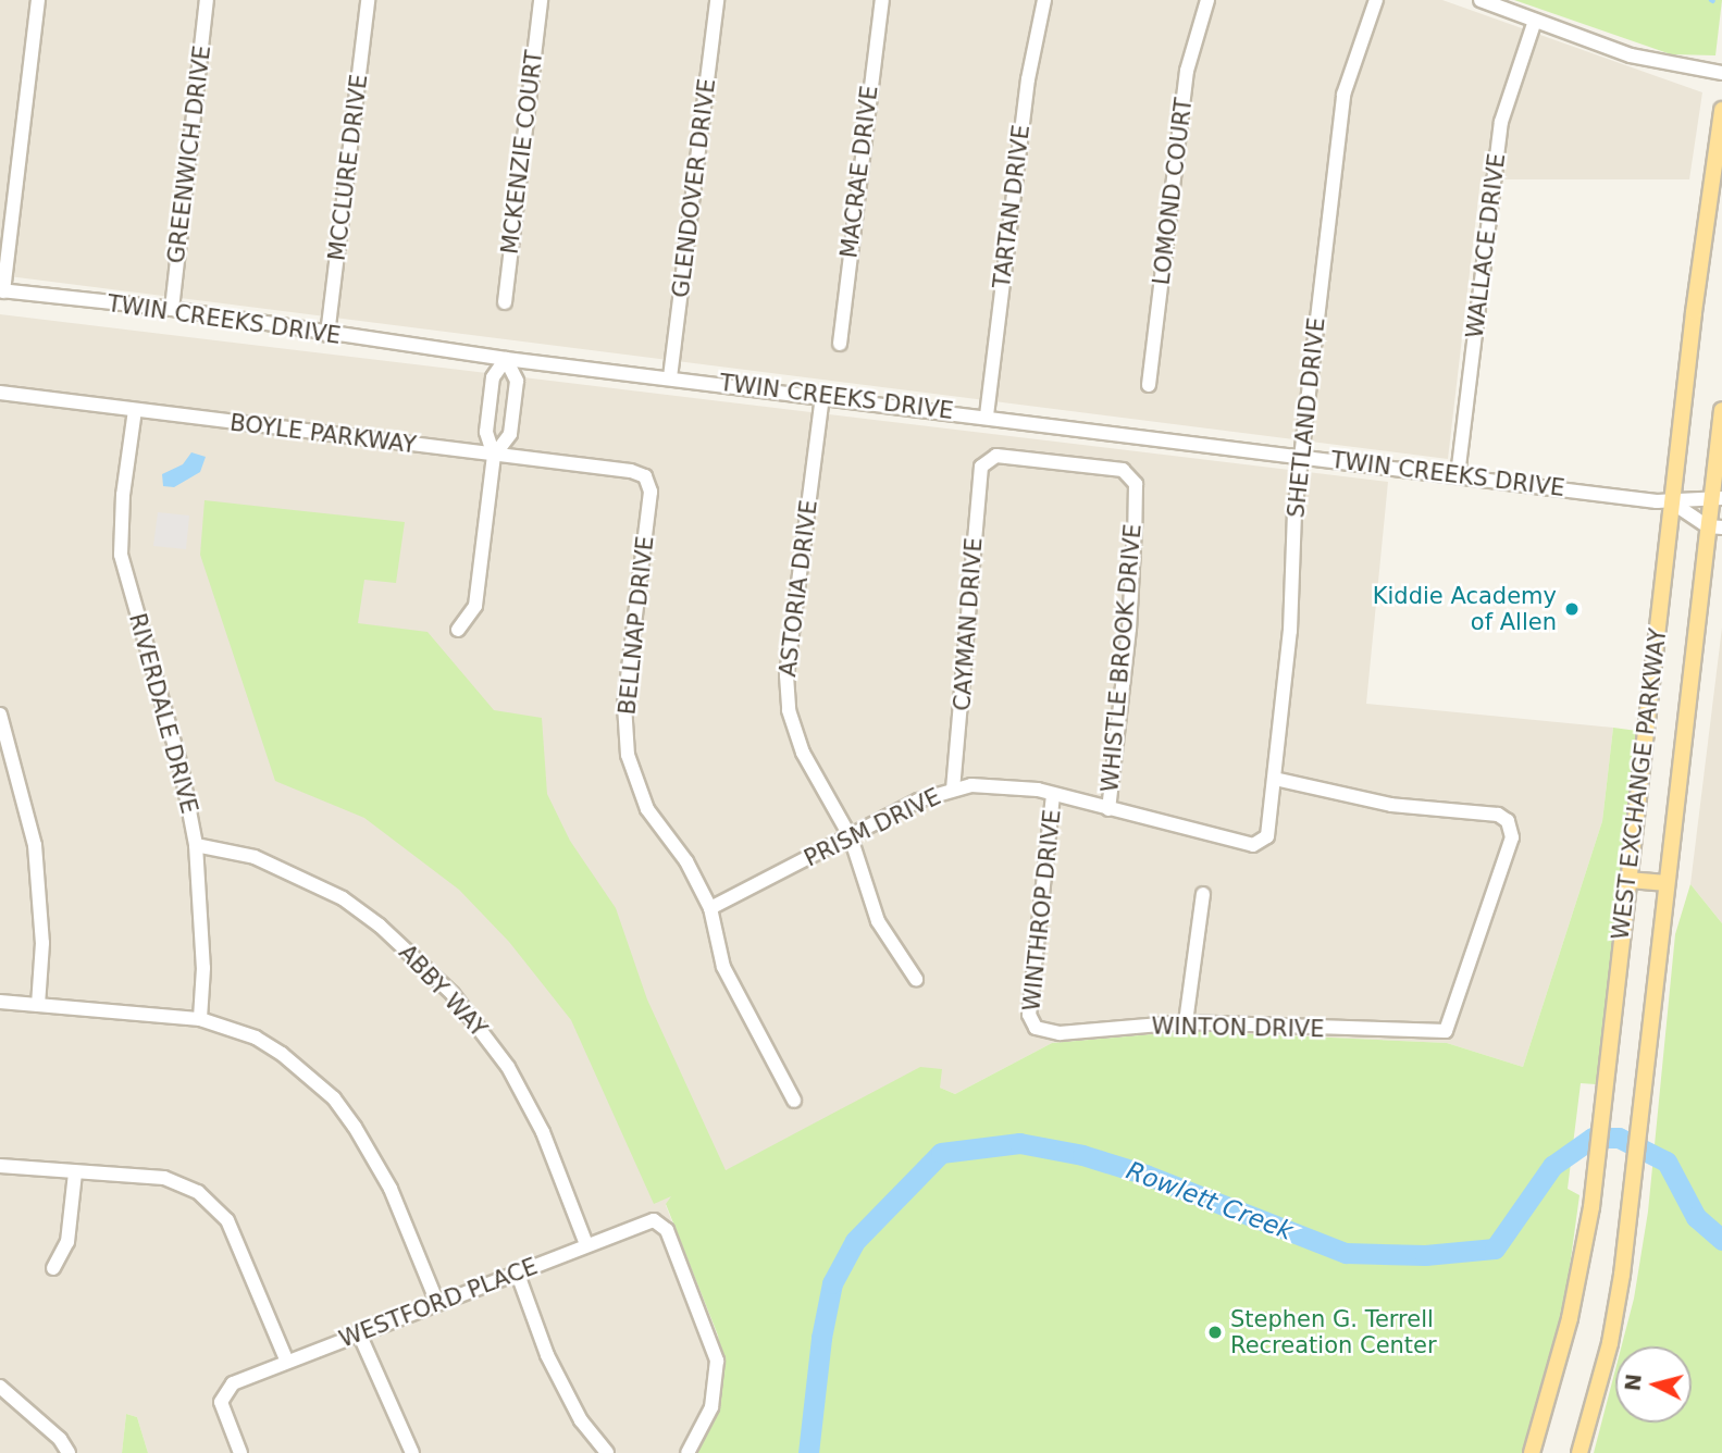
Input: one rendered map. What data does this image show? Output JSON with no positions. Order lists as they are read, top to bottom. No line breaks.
{"streets":{"main road":["WEST EXCHANGE PARKWAY"],"street":["MCKENZIE COURT","GREENWICH DRIVE","MCCLURE DRIVE","MACRAE DRIVE","GLENDOVER DRIVE","LOMOND COURT","TARTAN DRIVE","WALLACE DRIVE","TWIN CREEKS DRIVE","SHETLAND DRIVE","BOYLE PARKWAY","ASTORIA DRIVE","CAYMAN DRIVE","BELLNAP DRIVE","WHISTLE BROOK DRIVE","RIVERDALE DRIVE","PRISM DRIVE","WINTHROP DRIVE","ABBY WAY","WINTON DRIVE","WESTFORD PLACE"]},"crossings":[["GREENWICH DRIVE","TWIN CREEKS DRIVE"],["MCCLURE DRIVE","TWIN CREEKS DRIVE"],["GLENDOVER DRIVE","TWIN CREEKS DRIVE"],["TARTAN DRIVE","TWIN CREEKS DRIVE"],["WALLACE DRIVE","TWIN CREEKS DRIVE"],["TWIN CREEKS DRIVE","SHETLAND DRIVE"],["TWIN CREEKS DRIVE","ASTORIA DRIVE"],["TWIN CREEKS DRIVE","WEST EXCHANGE PARKWAY"],["SHETLAND DRIVE","PRISM DRIVE"],["SHETLAND DRIVE","WINTON DRIVE"],["BOYLE PARKWAY","BELLNAP DRIVE"],["BOYLE PARKWAY","RIVERDALE DRIVE"],["ASTORIA DRIVE","PRISM DRIVE"],["CAYMAN DRIVE","WHISTLE BROOK DRIVE"],["CAYMAN DRIVE","PRISM DRIVE"],["BELLNAP DRIVE","PRISM DRIVE"],["WHISTLE BROOK DRIVE","PRISM DRIVE"],["RIVERDALE DRIVE","ABBY WAY"],["PRISM DRIVE","WINTHROP DRIVE"],["WINTHROP DRIVE","WINTON DRIVE"],["ABBY WAY","WESTFORD PLACE"]],"water":["Rowlett Creek"],"places":["Kiddie Academy of Allen","Stephen G. Terrell Recreation Center"],"north":"left"}
